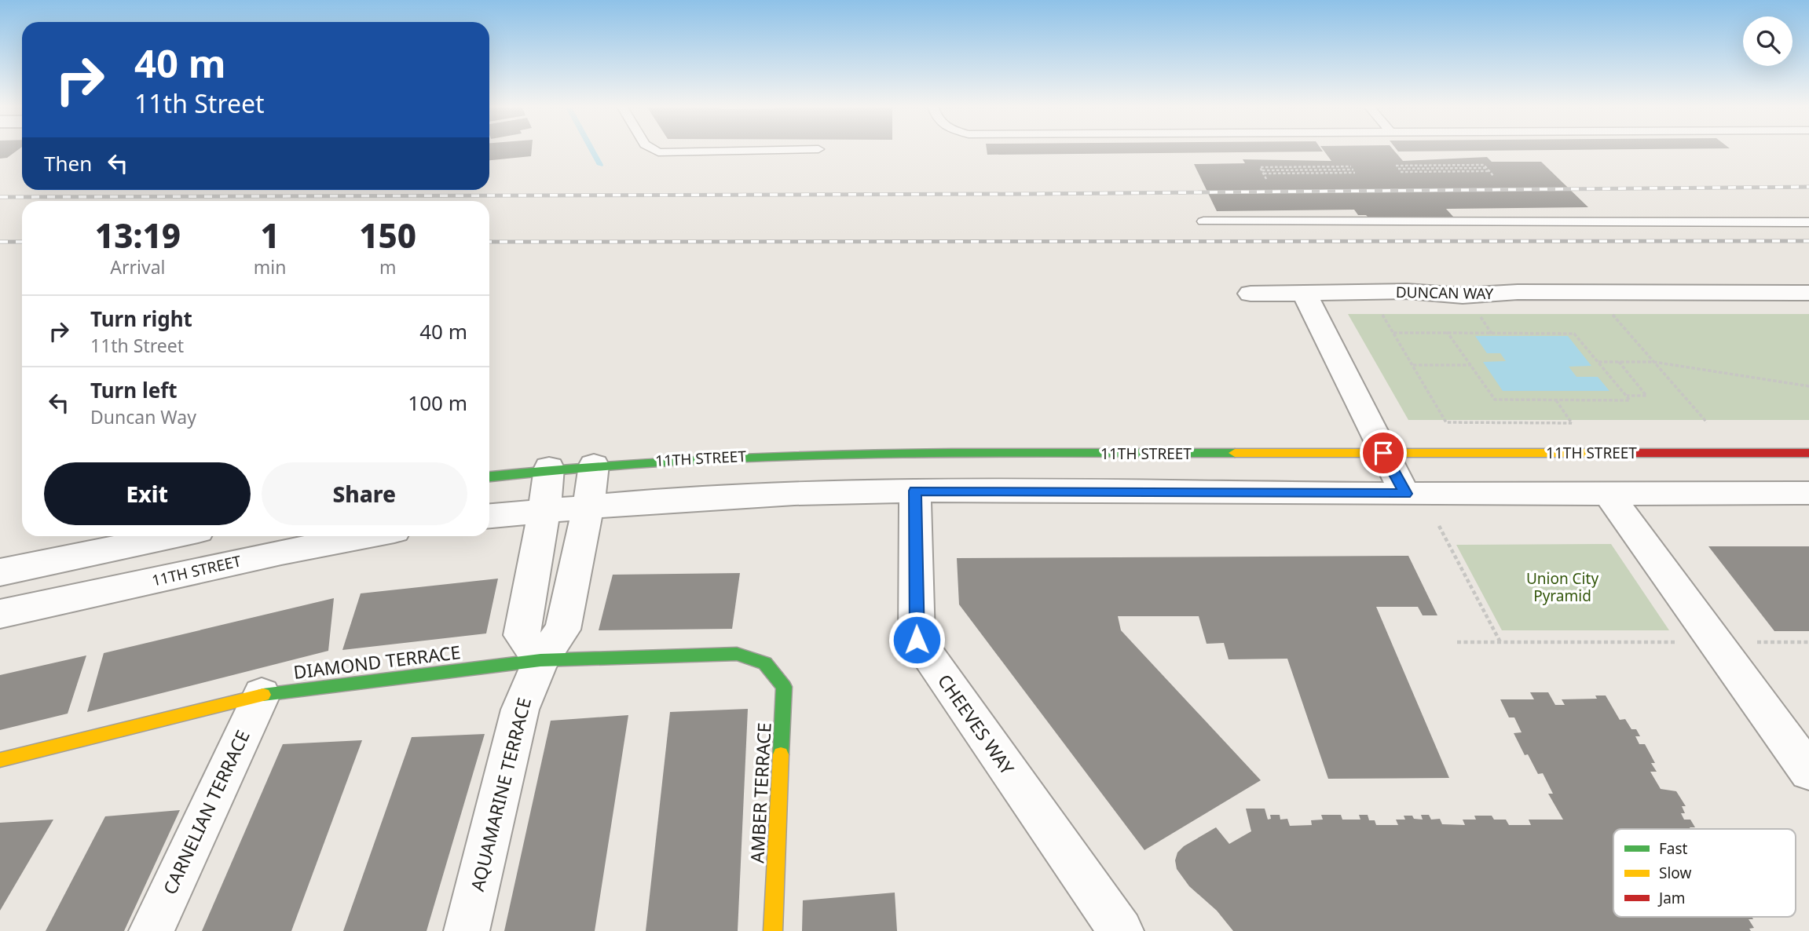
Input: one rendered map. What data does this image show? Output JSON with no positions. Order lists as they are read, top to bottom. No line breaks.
{"streets":{"street":["DUNCAN WAY","11TH STREET","DIAMOND TERRACE","CHEEVES WAY","AMBER TERRACE","AQUAMARINE TERRACE","CARNELIAN TERRACE"]},"crossings":[["11TH STREET","AQUAMARINE TERRACE"],["DIAMOND TERRACE","AMBER TERRACE"],["DIAMOND TERRACE","AQUAMARINE TERRACE"],["DIAMOND TERRACE","CARNELIAN TERRACE"]],"parks":["Union City Pyramid"],"legend":["Fast","Slow","Jam"],"page":{"turn":["40 m","11th Street"],"then":"Then","eta":["13:19","Arrival","1","min","150","m"],"list":[{"name":"Turn right","note":"11th Street","value":"40 m"},{"name":"Turn left","note":"Duncan Way","value":"100 m"}],"buttons":["Exit","Share"]}}
